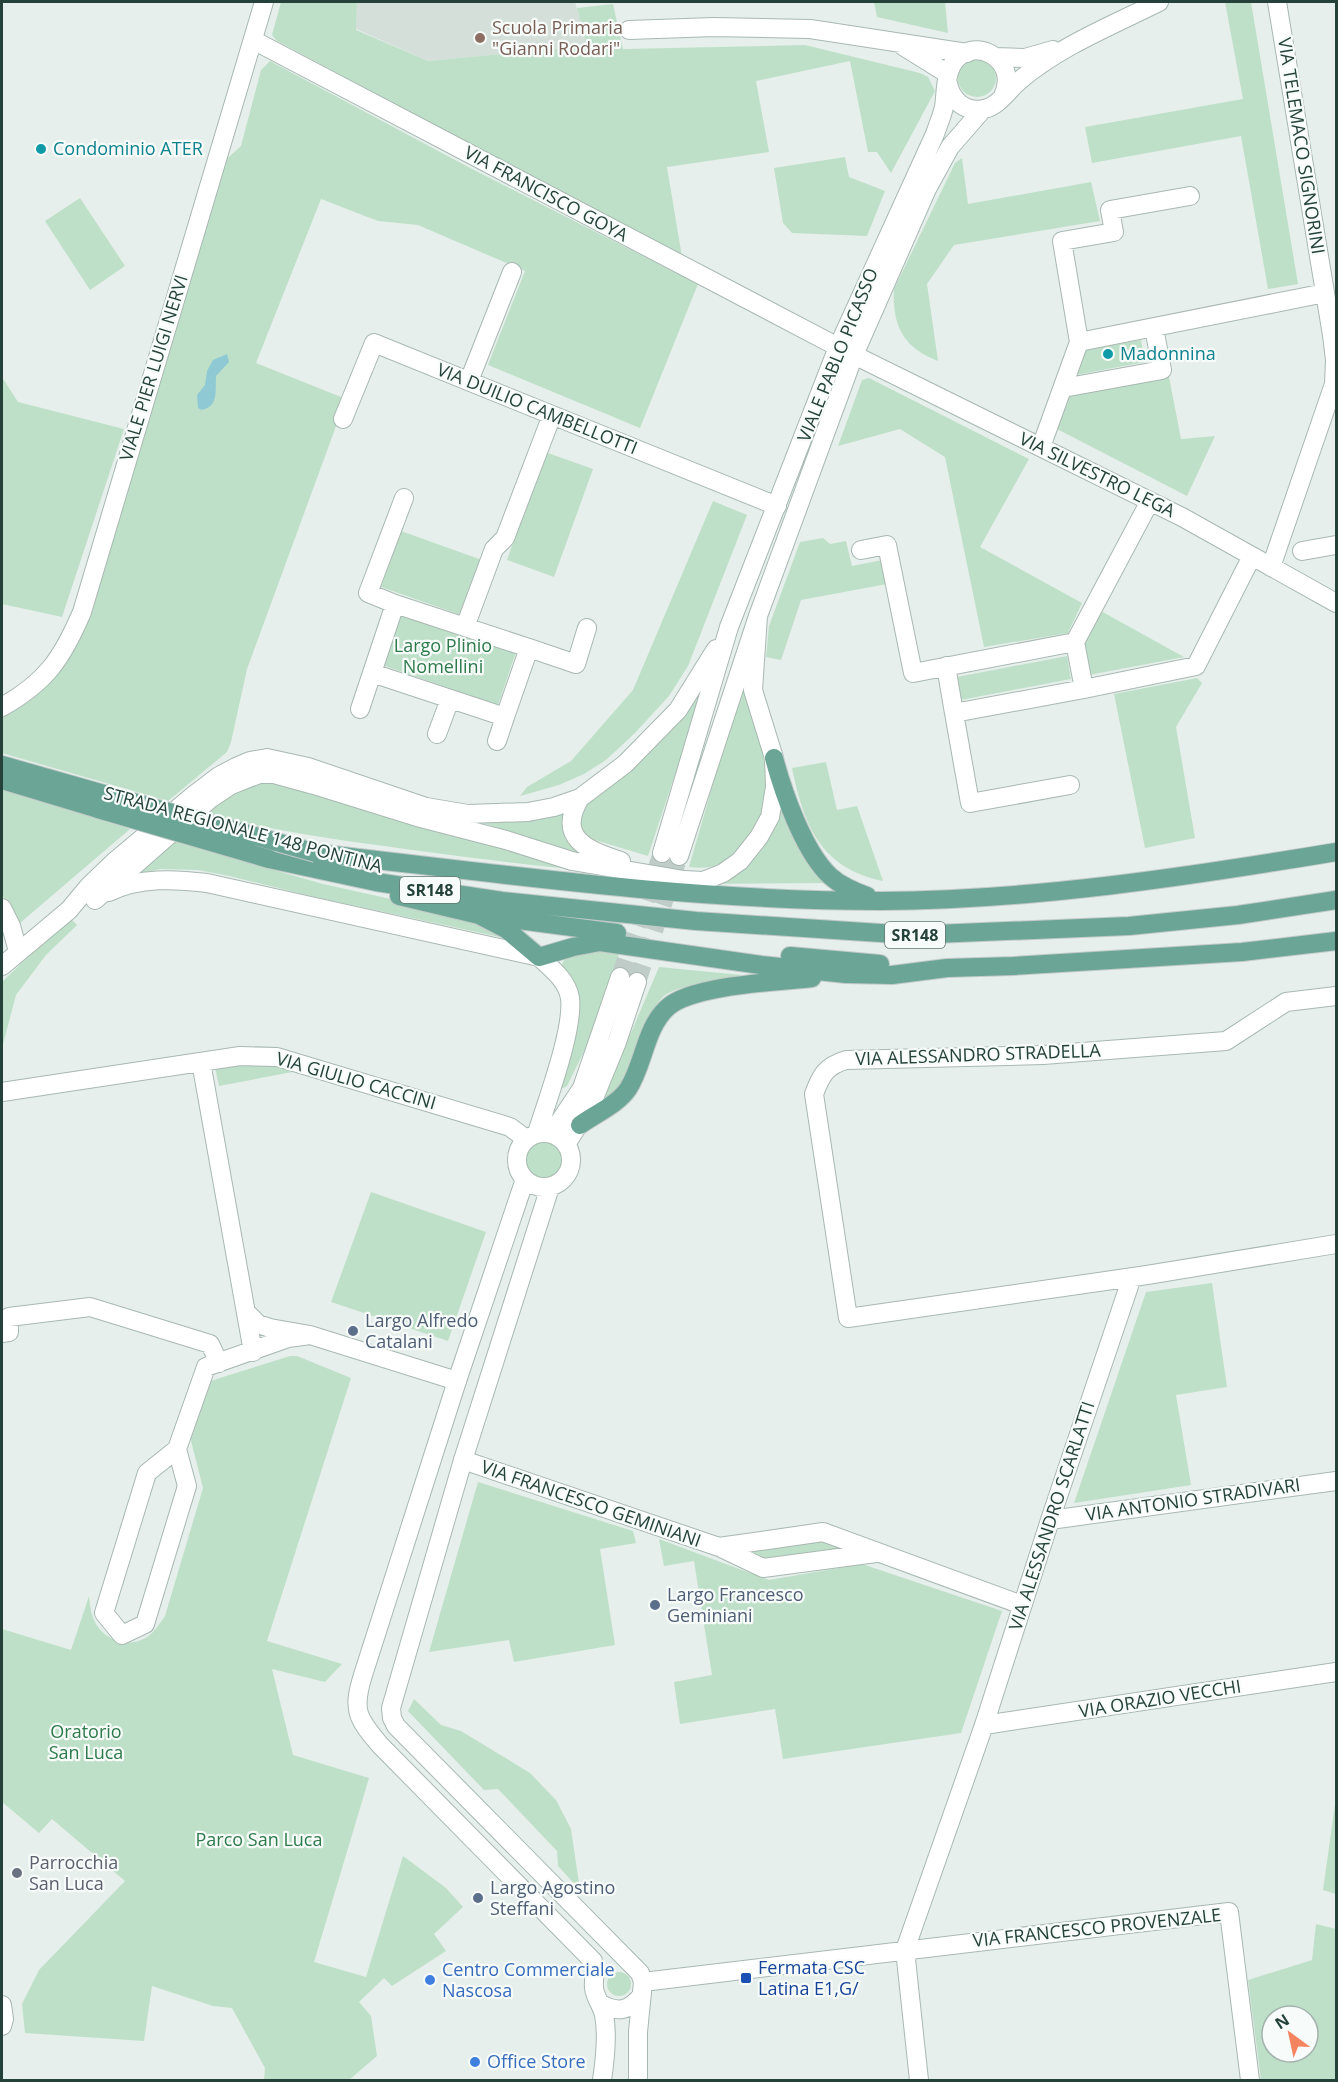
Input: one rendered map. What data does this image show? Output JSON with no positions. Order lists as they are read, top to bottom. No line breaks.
{"streets":{"main road":["STRADA REGIONALE 148 PONTINA","SR148"],"street":["VIA TELEMACO SIGNORINI","VIA FRANCISCO GOYA","VIALE PABLO PICASSO","VIALE PIER LUIGI NERVI","VIA DUILIO CAMBELLOTTI","VIA SILVESTRO LEGA","VIA ALESSANDRO STRADELLA","VIA GIULIO CACCINI","VIA ANTONIO STRADIVARI","VIA FRANCESCO GEMINIANI","VIA ALESSANDRO SCARLATTI","VIA ORAZIO VECCHI","VIA FRANCESCO PROVENZALE"]},"crossings":[["VIA TELEMACO SIGNORINI","VIA SILVESTRO LEGA"],["VIA FRANCISCO GOYA","VIALE PABLO PICASSO"],["VIA FRANCISCO GOYA","VIALE PIER LUIGI NERVI"],["VIA FRANCISCO GOYA","VIA SILVESTRO LEGA"],["VIALE PABLO PICASSO","VIA DUILIO CAMBELLOTTI"],["VIALE PABLO PICASSO","VIA SILVESTRO LEGA"],["VIA ALESSANDRO STRADELLA","VIA ALESSANDRO SCARLATTI"],["VIA ANTONIO STRADIVARI","VIA ALESSANDRO SCARLATTI"],["VIA FRANCESCO GEMINIANI","VIA ALESSANDRO SCARLATTI"],["VIA ALESSANDRO SCARLATTI","VIA ORAZIO VECCHI"],["VIA ALESSANDRO SCARLATTI","VIA FRANCESCO PROVENZALE"]],"parks":["Largo Plinio Nomellini","Oratorio San Luca","Parco San Luca"],"places":{"other":["Scuola Primaria \"Gianni Rodari\"","Condominio ATER","Madonnina","Largo Alfredo Catalani","Largo Francesco Geminiani","Parrocchia San Luca","Largo Agostino Steffani","Centro Commerciale Nascosa","Office Store"],"transit":["Fermata CSC Latina E1,G/"]},"north":"top left"}
